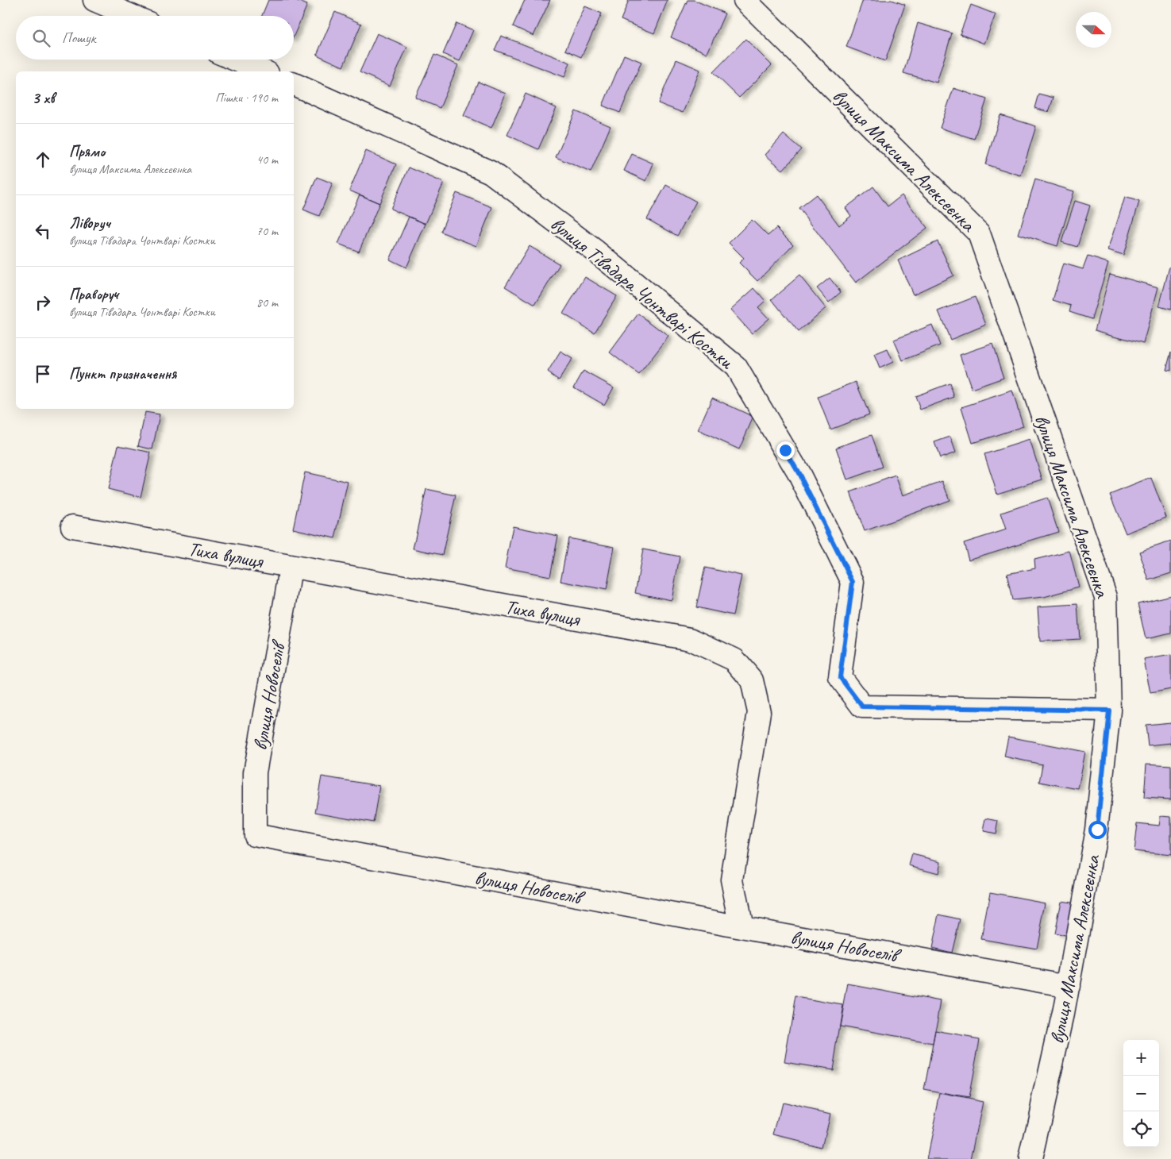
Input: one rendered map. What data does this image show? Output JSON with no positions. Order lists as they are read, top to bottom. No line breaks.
{"streets":{"street":["вулиця Максима Алексеєнка","вулиця Тівадара Чонтварі Костки","Тиха вулиця","вулиця Новоселів"]},"crossings":[["вулиця Максима Алексеєнка","вулиця Тівадара Чонтварі Костки"],["вулиця Максима Алексеєнка","вулиця Новоселів"],["Тиха вулиця","вулиця Новоселів"]],"north":"right","page":{"search":"Пошук","heading":["3 хв","Пішки · 190 m"],"list":[["Прямо","вулиця Максима Алексеєнка","40 m"],["Ліворуч","вулиця Тівадара Чонтварі Костки","70 m"],["Праворуч","вулиця Тівадара Чонтварі Костки","80 m"],"Пункт призначення"],"map_buttons":["+","−"]}}
